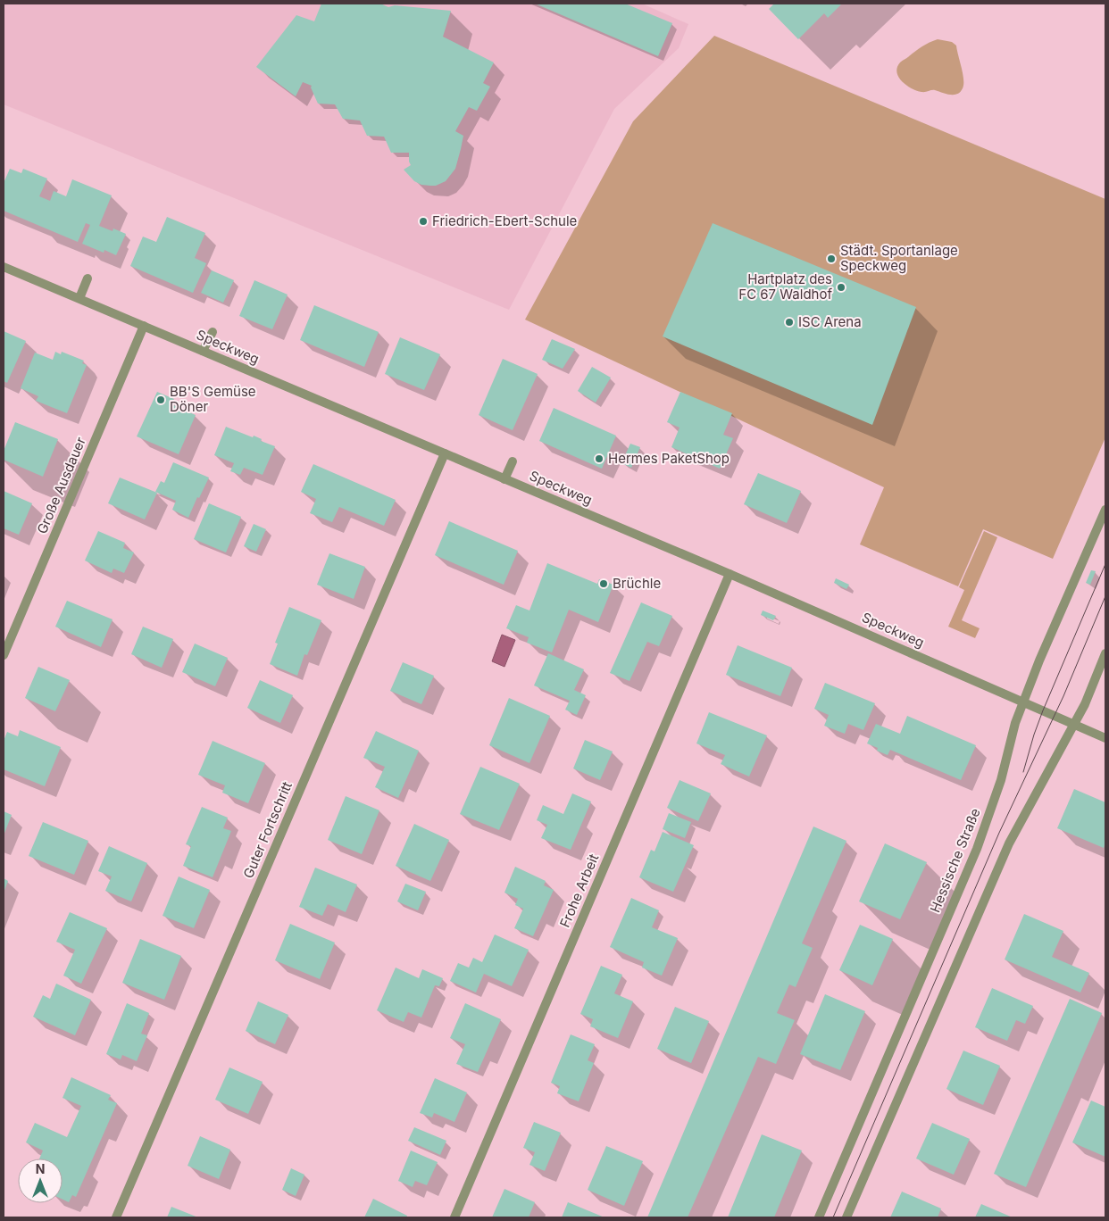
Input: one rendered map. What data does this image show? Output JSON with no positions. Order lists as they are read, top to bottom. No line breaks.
{"streets":{"street":["Speckweg","Große Ausdauer","Guter Fortschritt","Hessische Straße","Frohe Arbeit"]},"crossings":[["Speckweg","Große Ausdauer"],["Speckweg","Guter Fortschritt"],["Speckweg","Hessische Straße"],["Speckweg","Frohe Arbeit"]],"places":["Friedrich-Ebert-Schule","Städt. Sportanlage Speckweg","Hartplatz des FC 67 Waldhof","ISC Arena","BB'S Gemüse Döner","Hermes PaketShop","Brüchle"],"north":"top"}
